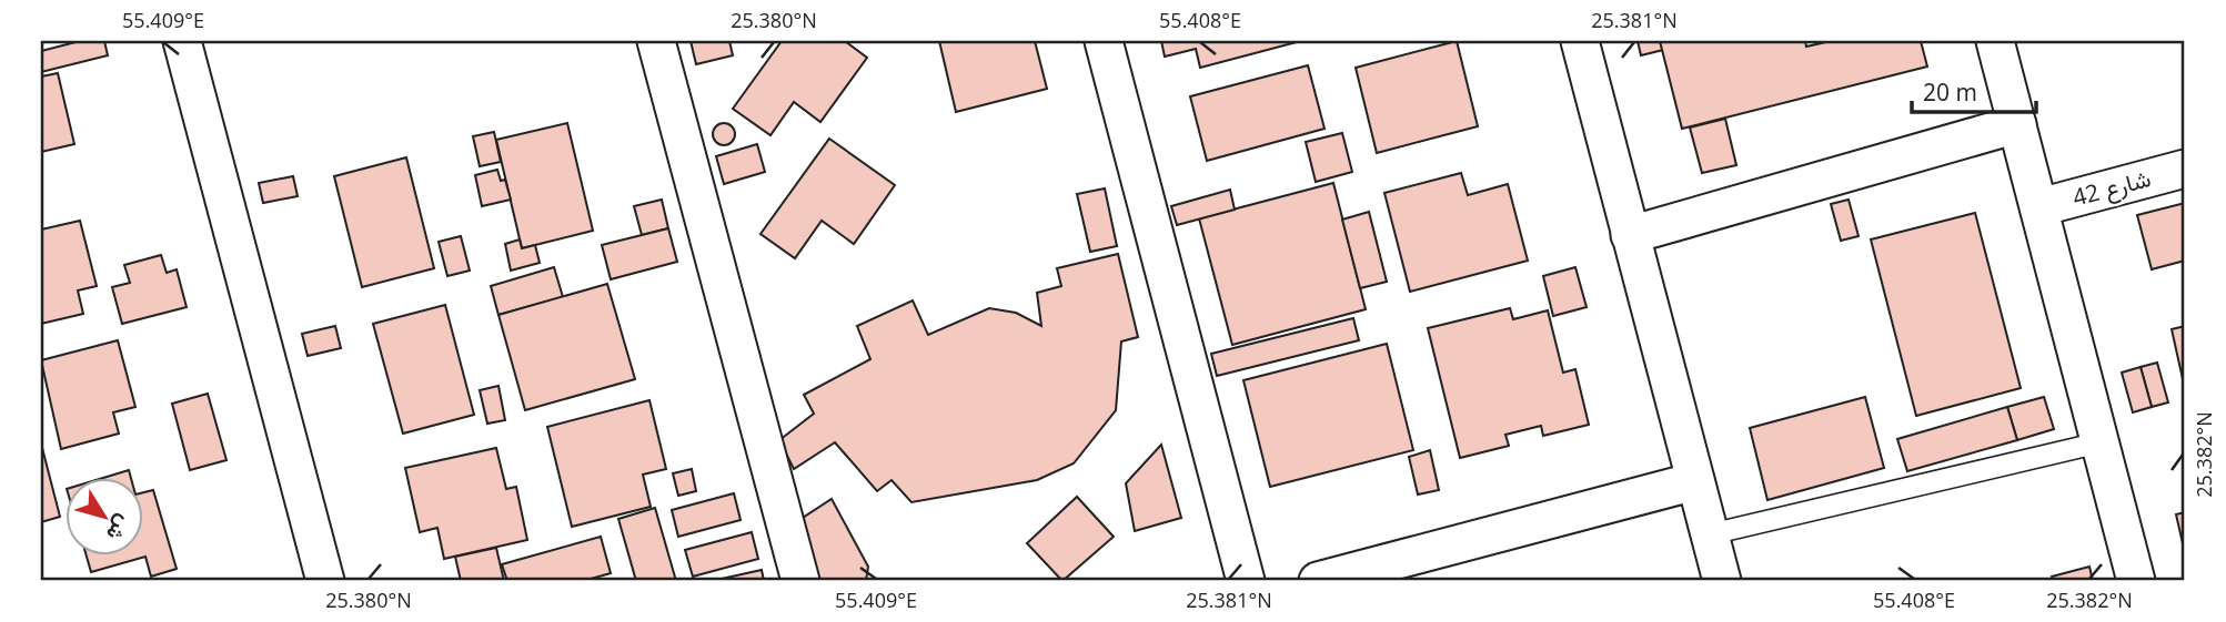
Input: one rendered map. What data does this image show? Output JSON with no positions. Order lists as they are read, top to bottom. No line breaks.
{"streets":{"street":["شارع 42"]},"scale_bar":"20 m","north":"bottom right","coordinates":["55.409°E","25.380°N","55.408°E","25.381°N","25.382°N"]}
